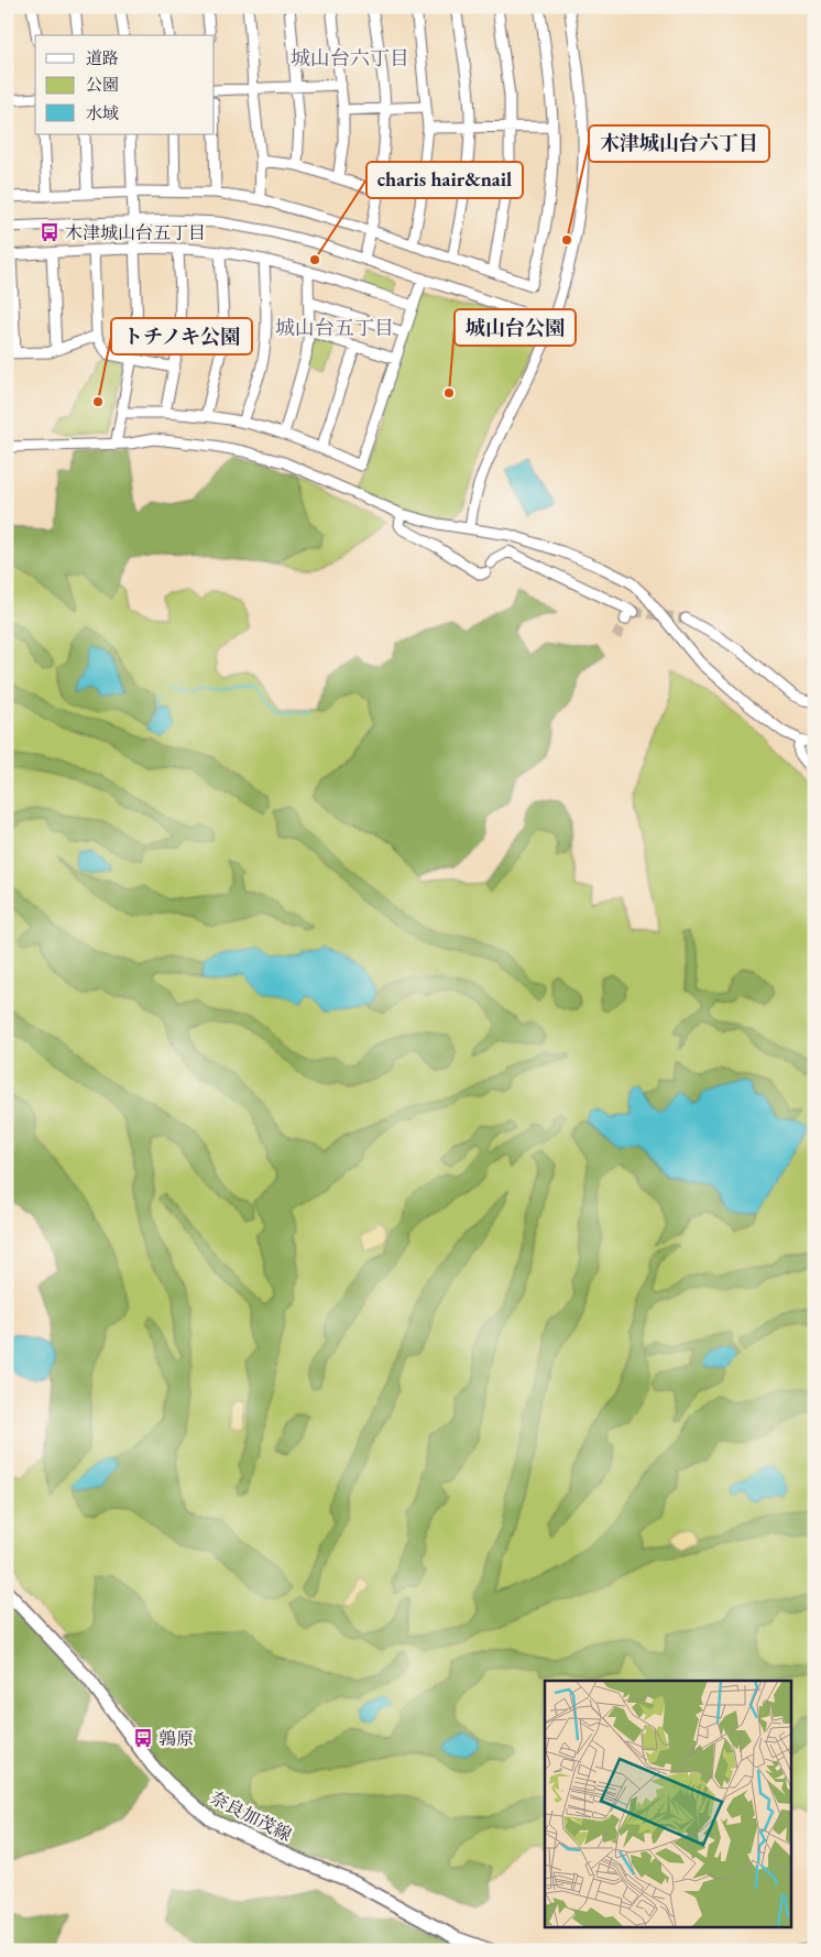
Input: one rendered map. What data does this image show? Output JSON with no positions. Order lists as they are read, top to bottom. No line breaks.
{"streets":{"main road":["奈良加茂線"]},"districts":["城山台六丁目","城山台五丁目"],"places":{"bus stop":["木津城山台五丁目","鶉原"],"other":["木津城山台六丁目","charis hair&nail","城山台公園","トチノキ公園"]},"legend":["道路","公園","水域"]}
